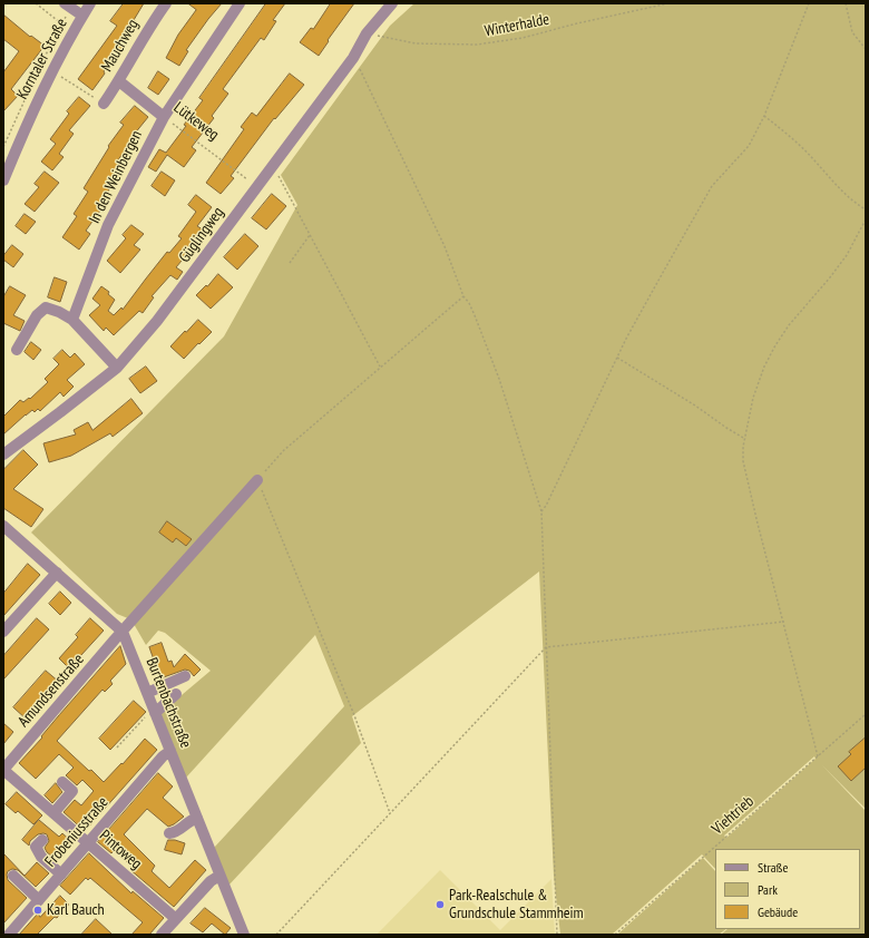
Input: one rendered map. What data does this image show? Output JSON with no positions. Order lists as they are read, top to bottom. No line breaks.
{"streets":{"street":["Mauchweg","Korntaler Straße","Lütkeweg","In den Weinbergen","Güglingweg","Amundsenstraße","Burtenbachstraße","Frobeniusstraße","Pintoweg"],"path":["Winterhalde","Viehtrieb"]},"crossings":[["Winterhalde","Güglingweg"],["Mauchweg","Lütkeweg"],["Lütkeweg","In den Weinbergen"],["Lütkeweg","Güglingweg"],["Amundsenstraße","Burtenbachstraße"],["Amundsenstraße","Pintoweg"],["Burtenbachstraße","Frobeniusstraße"],["Frobeniusstraße","Pintoweg"]],"places":["Park-Realschule & Grundschule Stammheim","Karl Bauch"],"legend":["Straße","Park","Gebäude"]}
